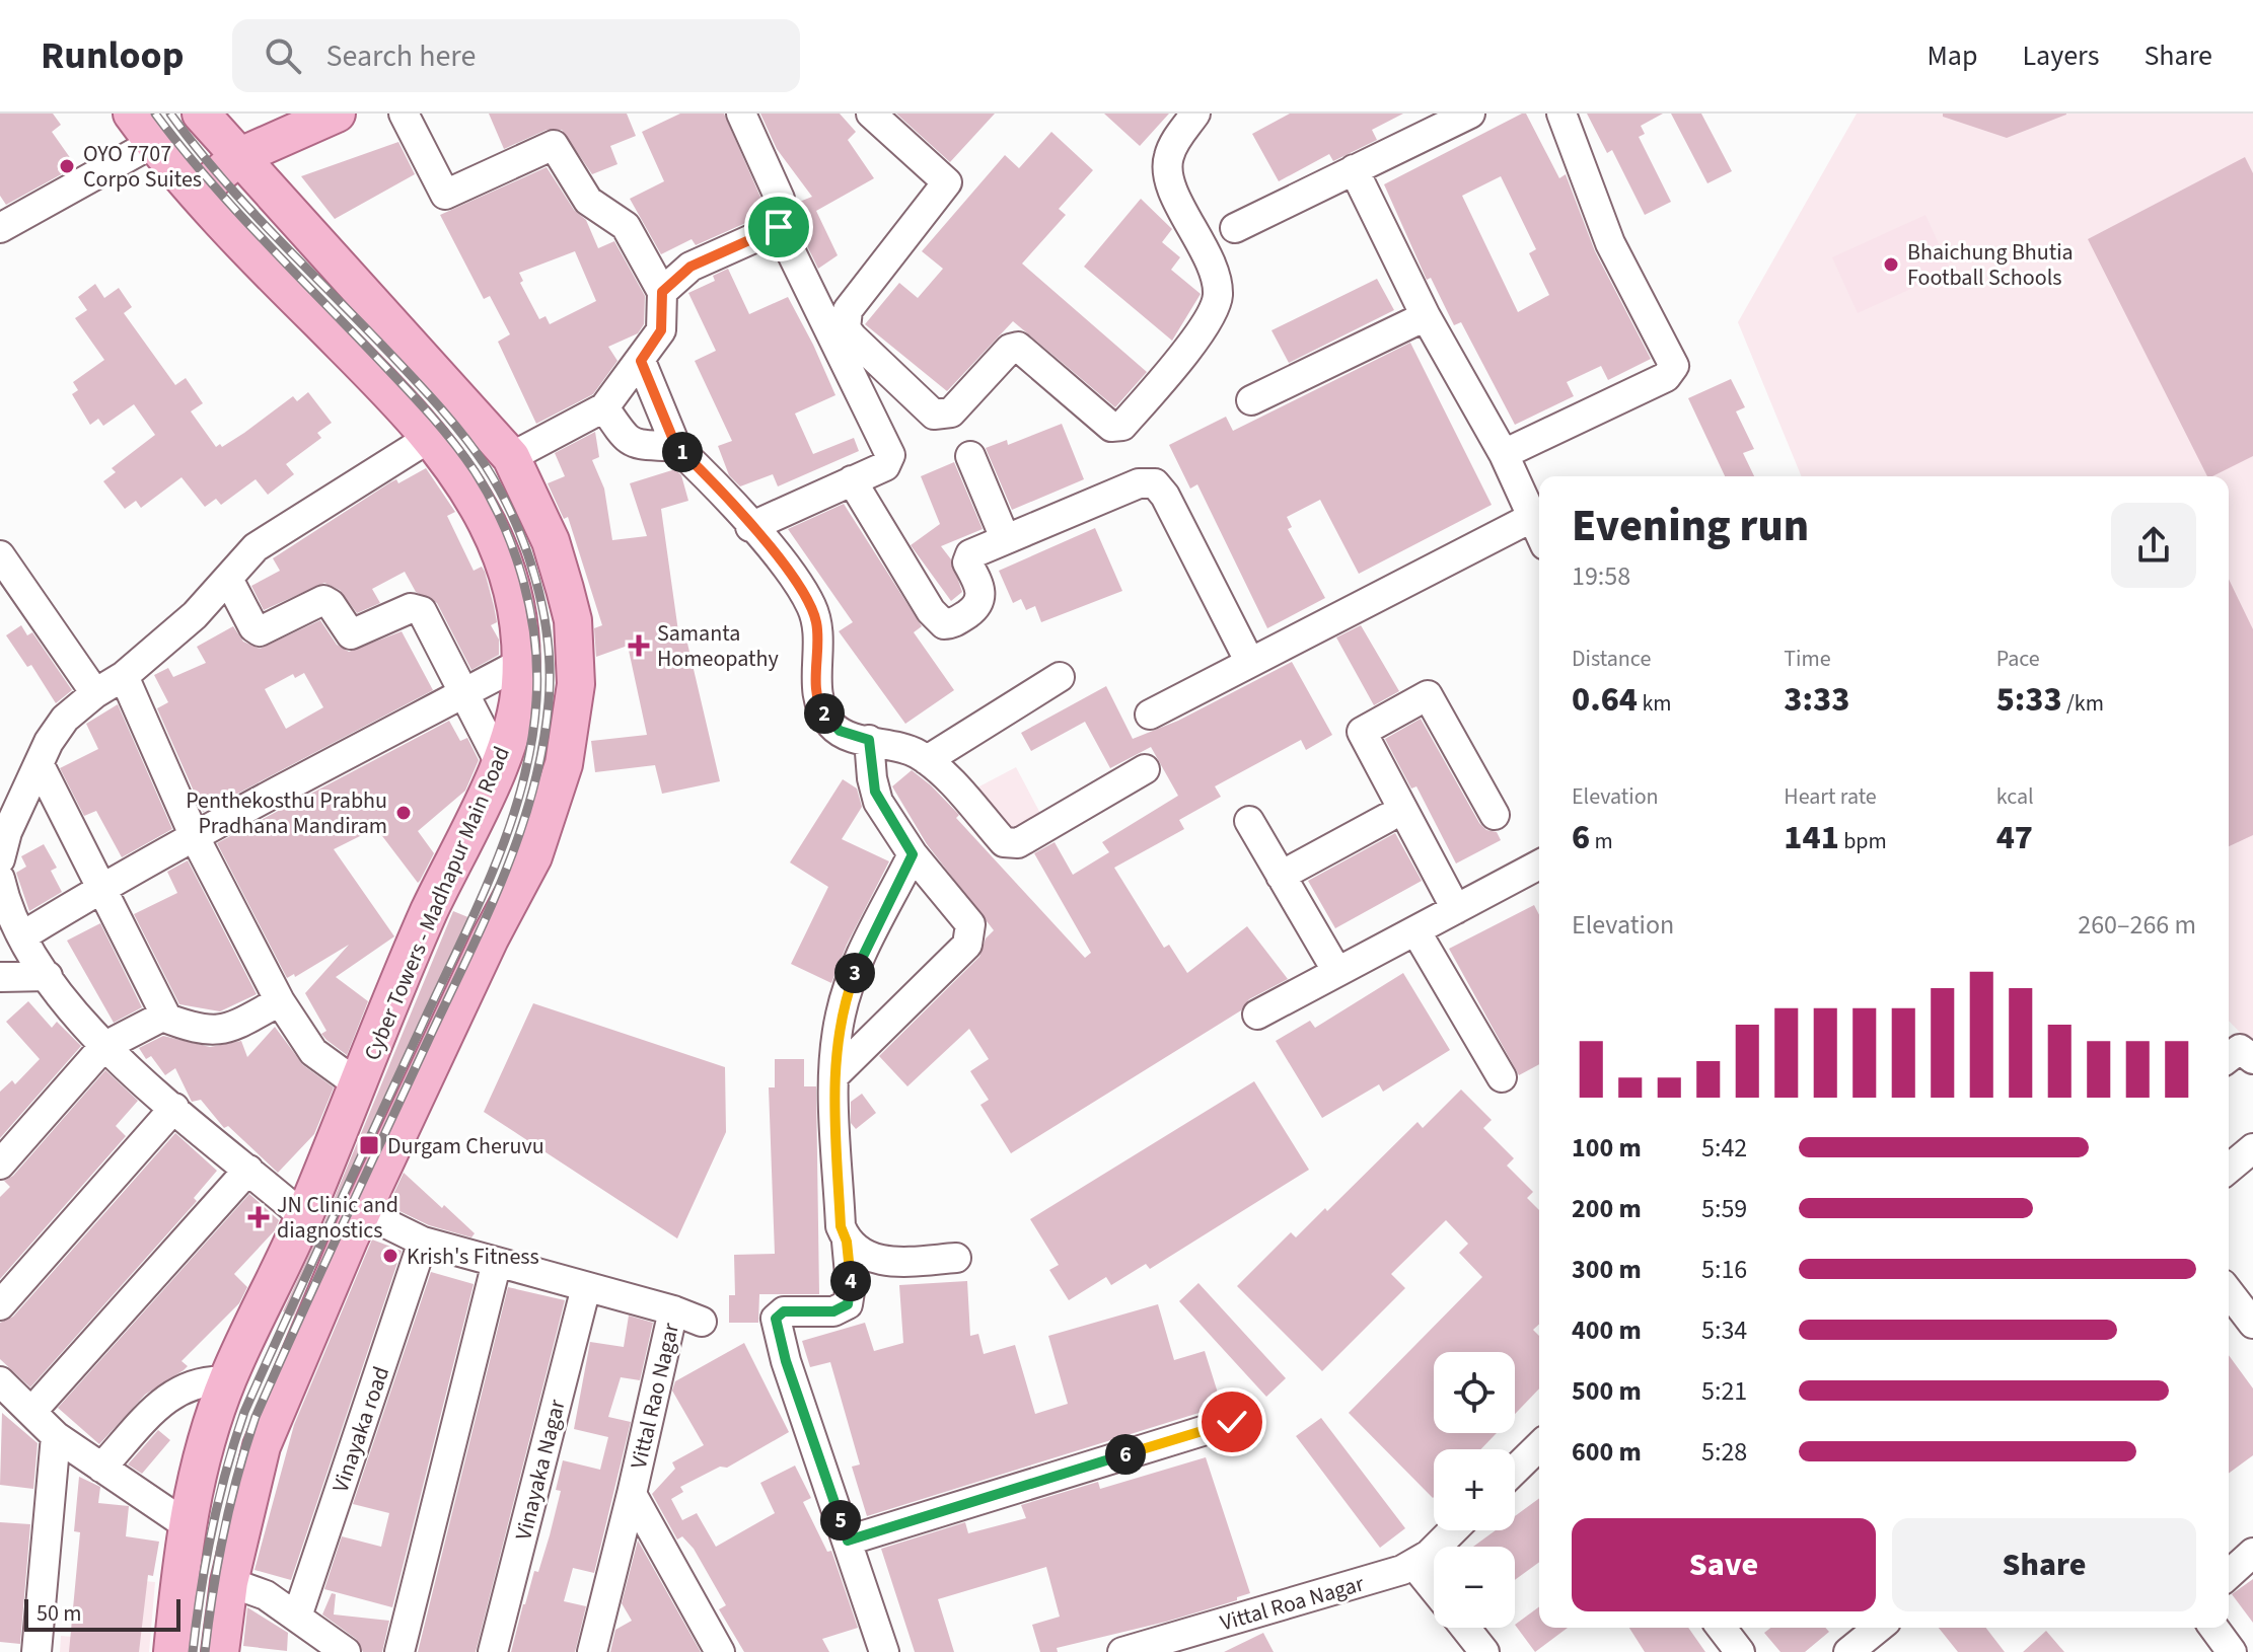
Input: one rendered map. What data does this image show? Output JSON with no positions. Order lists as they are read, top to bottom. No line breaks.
{"streets":{"main road":["Cyber Towers - Madhapur Main Road"],"street":["Vittal Rao Nagar","Vinayaka road","Vinayaka Nagar","Vittal Roa Nagar"]},"places":{"other":["OYO 7707 Corpo Suites","Bhaichung Bhutia Football Schools","Penthekosthu Prabhu Pradhana Mandiram","Krish's Fitness"],"health":["Samanta Homeopathy","JN Clinic and diagnostics"],"transit":["Durgam Cheruvu"]},"scale_bar":"50 m","page":{"header":"Runloop","search":"Search here","nav":["Map","Layers","Share"],"pins":["1","2","3","4","6","5"],"heading":["Evening run","19:58"],"stats":[["Distance","0.64 km"],["Time","3:33"],["Pace","5:33 /km"],["Elevation","6 m"],["Heart rate","141 bpm"],["kcal","47"]],"chart":["Elevation","260–266 m"],"list":[{"name":"100 m","note":"5:42"},{"name":"200 m","note":"5:59"},{"name":"300 m","note":"5:16"},{"name":"400 m","note":"5:34"},{"name":"500 m","note":"5:21"},{"name":"600 m","note":"5:28"}],"map_buttons":["+","−"],"buttons":["Save","Share"],"scale":"50 m"}}
